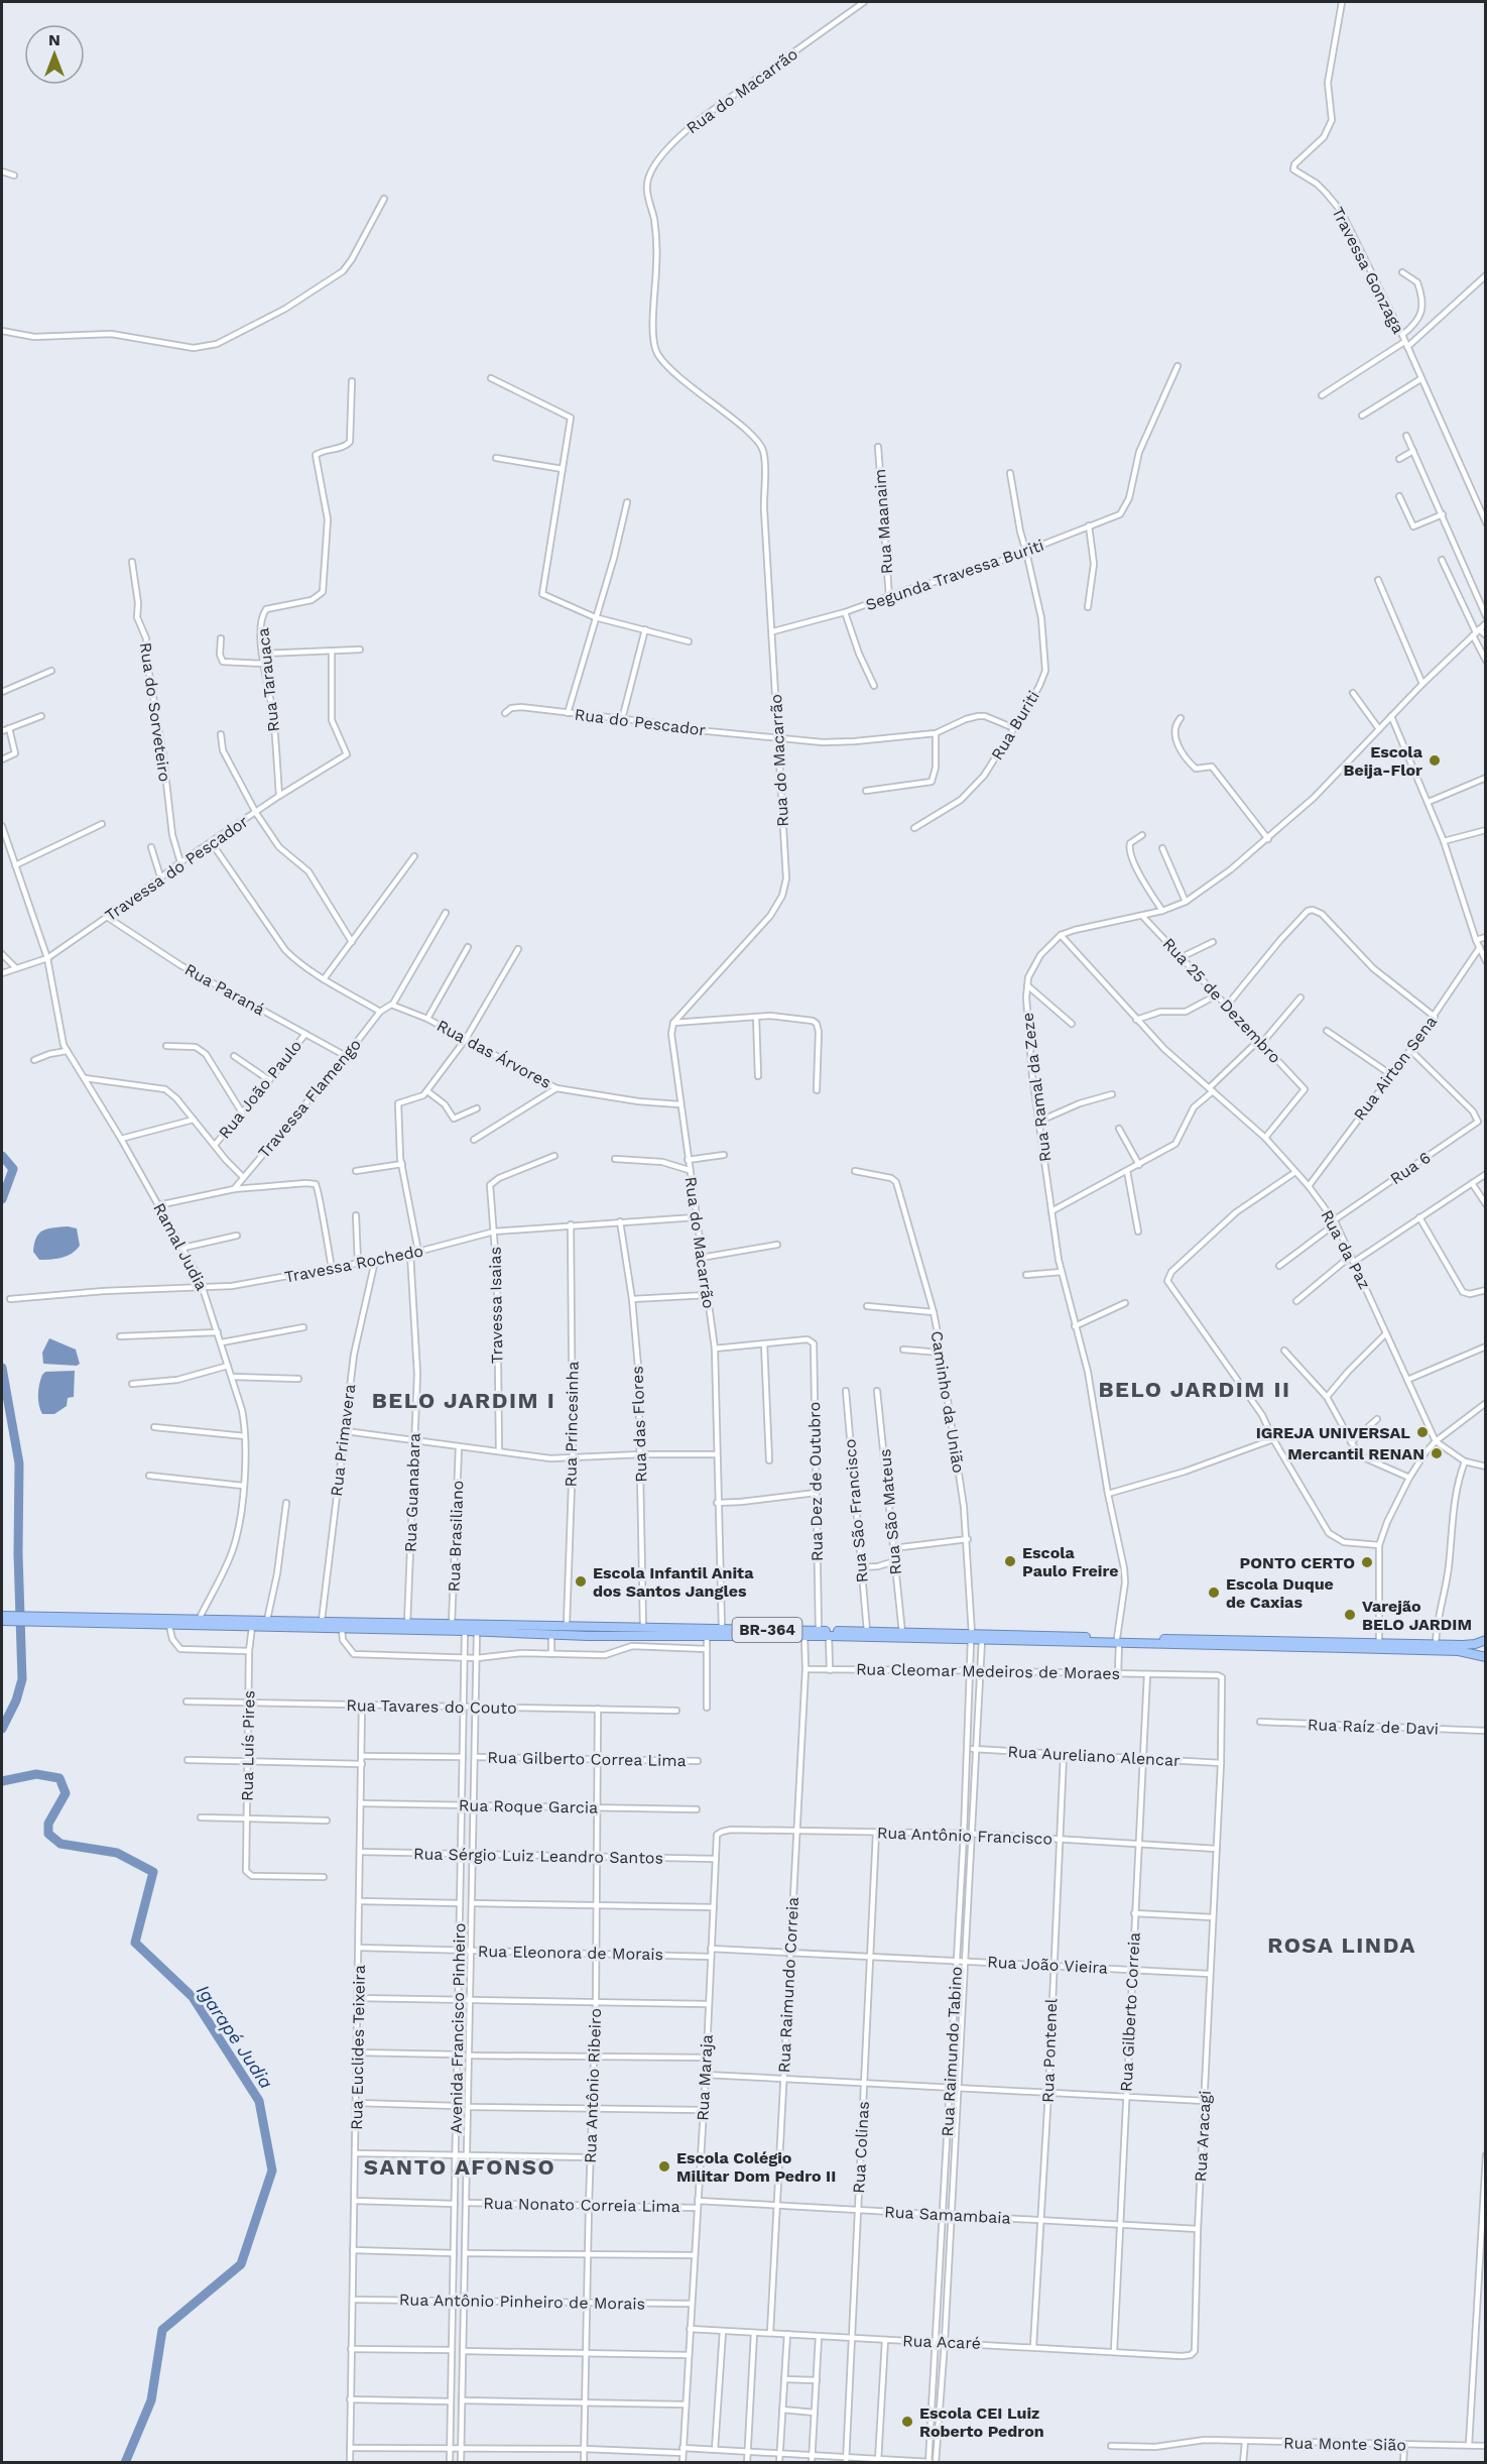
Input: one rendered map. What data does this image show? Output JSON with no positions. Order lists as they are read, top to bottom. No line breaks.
{"streets":{"highway":["BR-364"],"street":["Rua do Macarrão","Travessa Gonzaga","Rua Maanaim","Segunda Travessa Buriti","Rua Tarauaca","Rua do Sorveteiro","Rua do Pescador","Rua Buriti","Travessa do Pescador","Rua Paraná","Rua 25 de Dezembro","Rua das Árvores","Rua Airton Sena","Rua Ramal da Zeze","Rua João Paulo","Travessa Flamengo","Rua 6","Ramal Judia","Rua da Paz","Travessa Rochedo","Travessa Isaias","Caminho da União","Rua Princesinha","Rua das Flores","Rua Primavera","Rua Dez de Outubro","Rua Guanabara","Rua São Francisco","Rua São Mateus","Rua Brasiliano","Rua Cleomar Medeiros de Moraes","Rua Tavares do Couto","Rua Raíz de Davi","Rua Luís Pires","Rua Aureliano Alencar","Rua Gilberto Correa Lima","Rua Roque Garcia","Rua Antônio Francisco","Rua Sérgio Luiz Leandro Santos","Rua Eleonora de Morais","Rua João Vieira","Rua Raimundo Correia","Rua Gilberto Correia","Avenida Francisco Pinheiro","Rua Euclides Teixeira","Rua Pontenel","Rua Raimundo Tabino","Rua Maraja","Rua Antônio Ribeiro","Rua Aracagi","Rua Colinas","Rua Nonato Correia Lima","Rua Samambaia","Rua Antônio Pinheiro de Morais","Rua Acaré","Rua Monte Sião"]},"crossings":[["Rua do Macarrão","Segunda Travessa Buriti"],["Rua do Macarrão","Rua do Pescador"],["Rua do Macarrão","Rua das Árvores"],["Rua do Macarrão","Travessa Rochedo"],["Rua do Macarrão","BR-364"],["Rua Maanaim","Segunda Travessa Buriti"],["Segunda Travessa Buriti","Rua Buriti"],["Rua Tarauaca","Travessa do Pescador"],["Rua do Sorveteiro","Travessa do Pescador"],["Rua do Pescador","Rua Buriti"],["Travessa do Pescador","Rua Paraná"],["Travessa do Pescador","Ramal Judia"],["Rua Paraná","Rua João Paulo"],["Rua Paraná","Travessa Flamengo"],["Rua 25 de Dezembro","Rua Ramal da Zeze"],["Rua 25 de Dezembro","Rua da Paz"],["Rua Airton Sena","Rua 6"],["Rua Airton Sena","Rua da Paz"],["Rua Ramal da Zeze","Rua da Paz"],["Rua Ramal da Zeze","BR-364"],["Rua Ramal da Zeze","Rua Cleomar Medeiros de Moraes"],["Travessa Flamengo","Ramal Judia"],["Travessa Flamengo","Travessa Rochedo"],["Rua 6","Rua da Paz"],["Ramal Judia","Travessa Rochedo"],["Ramal Judia","BR-364"],["Travessa Rochedo","Travessa Isaias"],["Travessa Rochedo","Rua Princesinha"],["Travessa Rochedo","Rua das Flores"],["Travessa Rochedo","Rua Primavera"],["Travessa Rochedo","Rua Guanabara"],["Caminho da União","BR-364"],["Caminho da União","Rua Raimundo Tabino"],["Rua Princesinha","BR-364"],["Rua das Flores","BR-364"],["Rua Primavera","BR-364"],["Rua Dez de Outubro","BR-364"],["Rua Guanabara","BR-364"],["Rua São Francisco","BR-364"],["Rua São Mateus","BR-364"],["Rua Brasiliano","BR-364"],["BR-364","Rua Luís Pires"],["BR-364","Rua Raimundo Correia"],["BR-364","Avenida Francisco Pinheiro"],["BR-364","Rua Raimundo Tabino"],["Rua Cleomar Medeiros de Moraes","Rua Raimundo Correia"],["Rua Cleomar Medeiros de Moraes","Rua Gilberto Correia"],["Rua Cleomar Medeiros de Moraes","Rua Raimundo Tabino"],["Rua Tavares do Couto","Rua Luís Pires"],["Rua Tavares do Couto","Avenida Francisco Pinheiro"],["Rua Tavares do Couto","Rua Euclides Teixeira"],["Rua Tavares do Couto","Rua Antônio Ribeiro"],["Rua Aureliano Alencar","Rua Gilberto Correia"],["Rua Aureliano Alencar","Rua Pontenel"],["Rua Aureliano Alencar","Rua Raimundo Tabino"],["Rua Gilberto Correa Lima","Avenida Francisco Pinheiro"],["Rua Gilberto Correa Lima","Rua Euclides Teixeira"],["Rua Gilberto Correa Lima","Rua Antônio Ribeiro"],["Rua Roque Garcia","Avenida Francisco Pinheiro"],["Rua Roque Garcia","Rua Euclides Teixeira"],["Rua Roque Garcia","Rua Antônio Ribeiro"],["Rua Antônio Francisco","Rua Raimundo Correia"],["Rua Antônio Francisco","Rua Gilberto Correia"],["Rua Antônio Francisco","Rua Pontenel"],["Rua Antônio Francisco","Rua Raimundo Tabino"],["Rua Antônio Francisco","Rua Maraja"],["Rua Antônio Francisco","Rua Colinas"],["Rua Sérgio Luiz Leandro Santos","Avenida Francisco Pinheiro"],["Rua Sérgio Luiz Leandro Santos","Rua Euclides Teixeira"],["Rua Sérgio Luiz Leandro Santos","Rua Maraja"],["Rua Sérgio Luiz Leandro Santos","Rua Antônio Ribeiro"],["Rua Eleonora de Morais","Avenida Francisco Pinheiro"],["Rua Eleonora de Morais","Rua Euclides Teixeira"],["Rua Eleonora de Morais","Rua Maraja"],["Rua Eleonora de Morais","Rua Antônio Ribeiro"],["Rua João Vieira","Rua Raimundo Correia"],["Rua João Vieira","Rua Gilberto Correia"],["Rua João Vieira","Rua Pontenel"],["Rua João Vieira","Rua Raimundo Tabino"],["Rua João Vieira","Rua Maraja"],["Rua João Vieira","Rua Aracagi"],["Rua João Vieira","Rua Colinas"],["Rua Raimundo Correia","Rua Samambaia"],["Rua Raimundo Correia","Rua Acaré"],["Rua Gilberto Correia","Rua Samambaia"],["Rua Gilberto Correia","Rua Acaré"],["Avenida Francisco Pinheiro","Rua Nonato Correia Lima"],["Avenida Francisco Pinheiro","Rua Antônio Pinheiro de Morais"],["Rua Euclides Teixeira","Rua Antônio Pinheiro de Morais"],["Rua Pontenel","Rua Samambaia"],["Rua Pontenel","Rua Acaré"],["Rua Raimundo Tabino","Rua Samambaia"],["Rua Raimundo Tabino","Rua Acaré"],["Rua Maraja","Rua Nonato Correia Lima"],["Rua Maraja","Rua Samambaia"],["Rua Maraja","Rua Antônio Pinheiro de Morais"],["Rua Maraja","Rua Acaré"],["Rua Antônio Ribeiro","Rua Nonato Correia Lima"],["Rua Antônio Ribeiro","Rua Antônio Pinheiro de Morais"],["Rua Aracagi","Rua Samambaia"],["Rua Aracagi","Rua Acaré"],["Rua Colinas","Rua Samambaia"],["Rua Colinas","Rua Acaré"]],"districts":["BELO JARDIM II","BELO JARDIM I","ROSA LINDA","SANTO AFONSO"],"water":["Igarapé Judia"],"places":["Escola Beija-Flor","IGREJA UNIVERSAL","Mercantil RENAN","Escola Paulo Freire","PONTO CERTO","Escola Infantil Anita dos Santos Jangles","Escola Duque de Caxias","Varejão BELO JARDIM","Escola Colégio Militar Dom Pedro II","Escola CEI Luiz Roberto Pedron"],"north":"top"}
